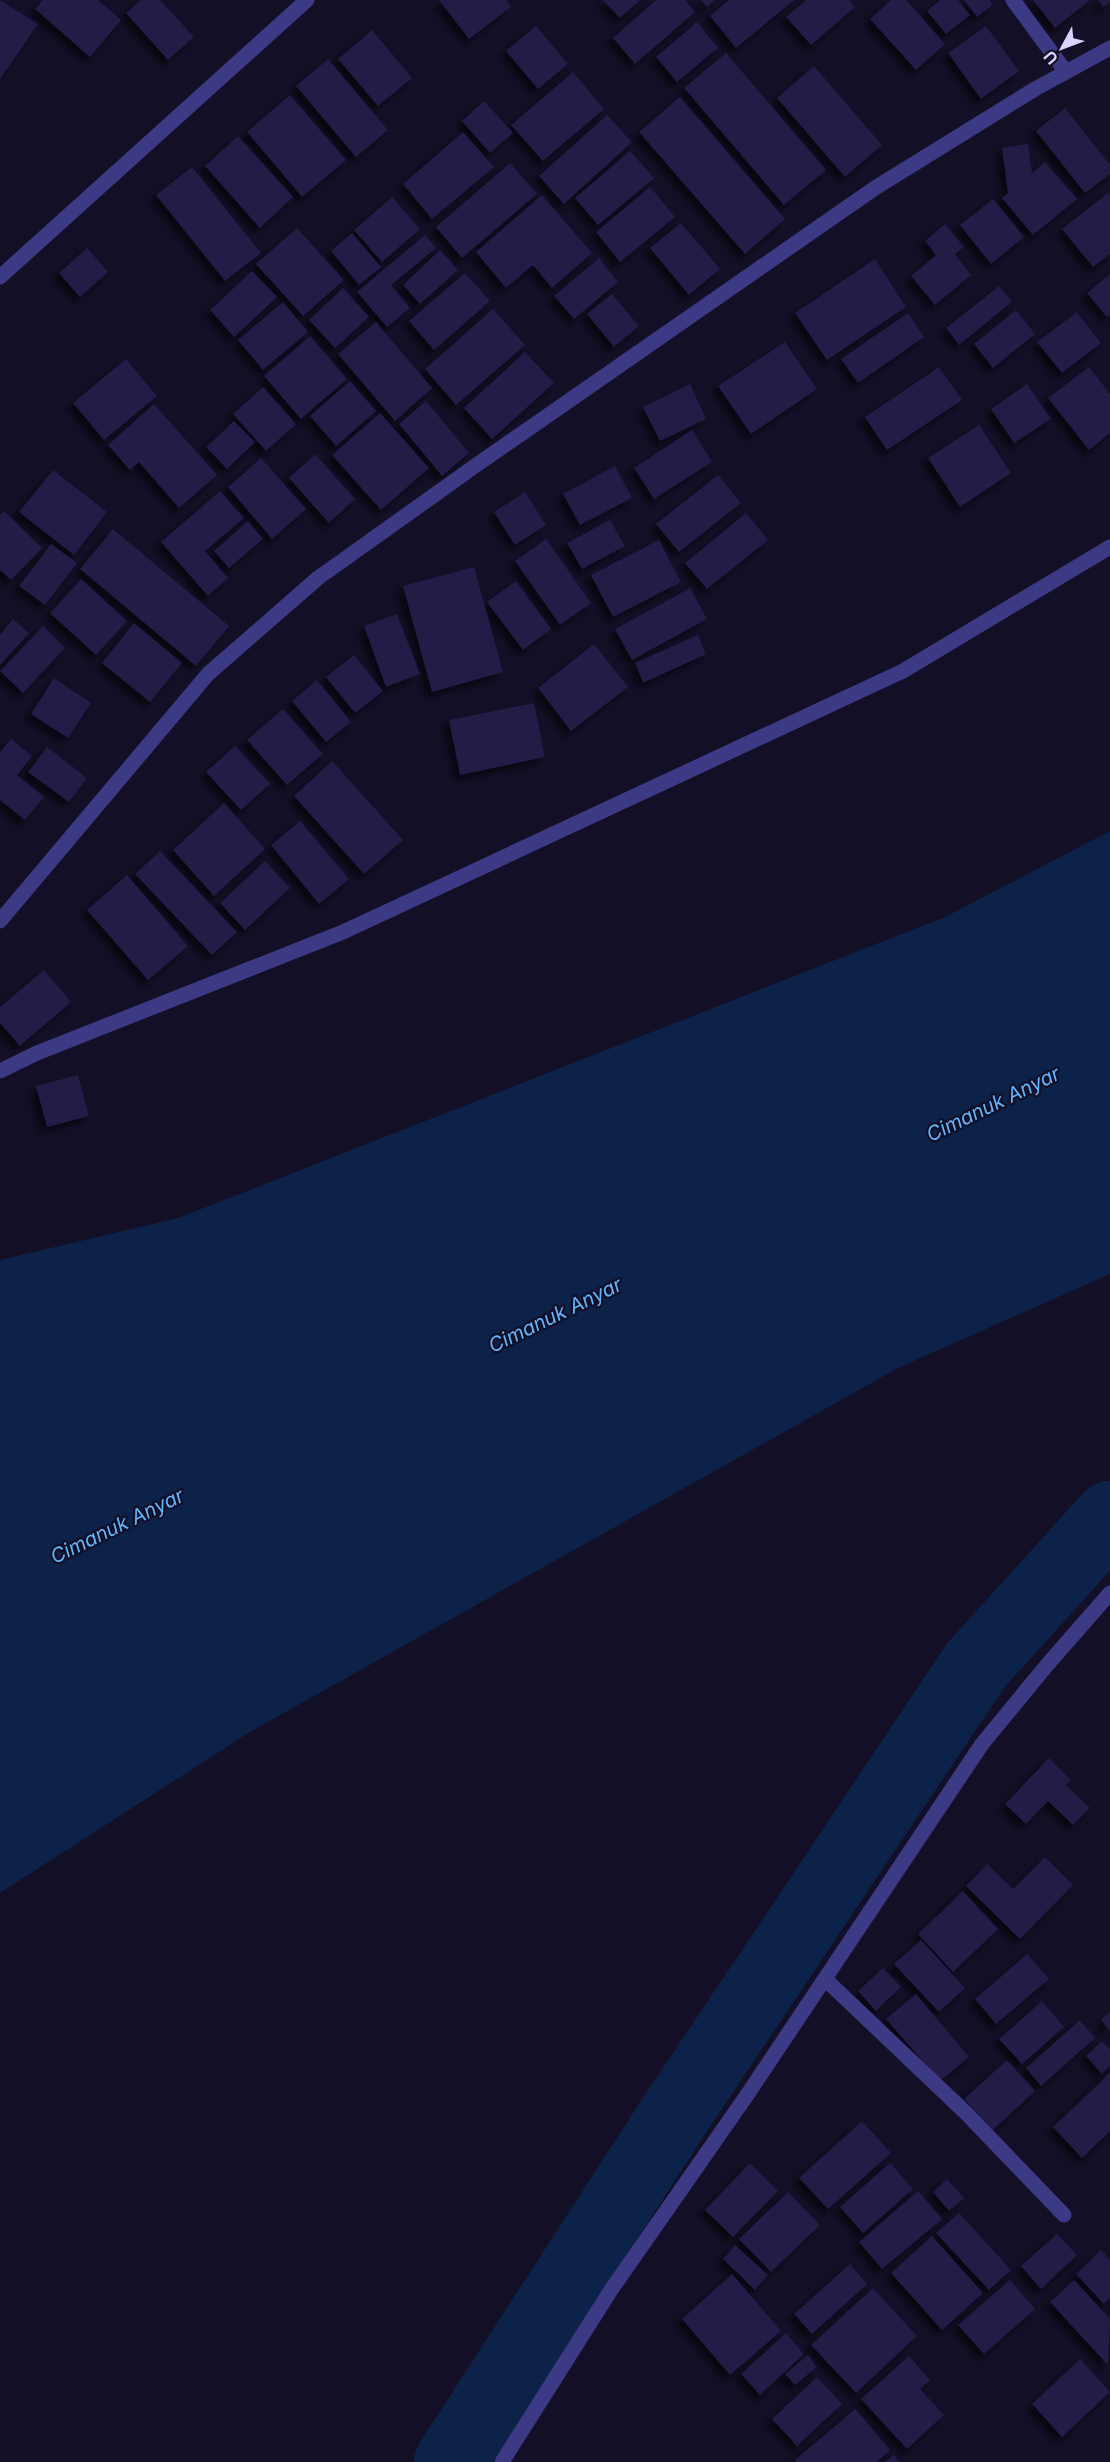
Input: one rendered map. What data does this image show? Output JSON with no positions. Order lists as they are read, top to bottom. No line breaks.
{"water":["Cimanuk Anyar"],"north":"bottom left"}
